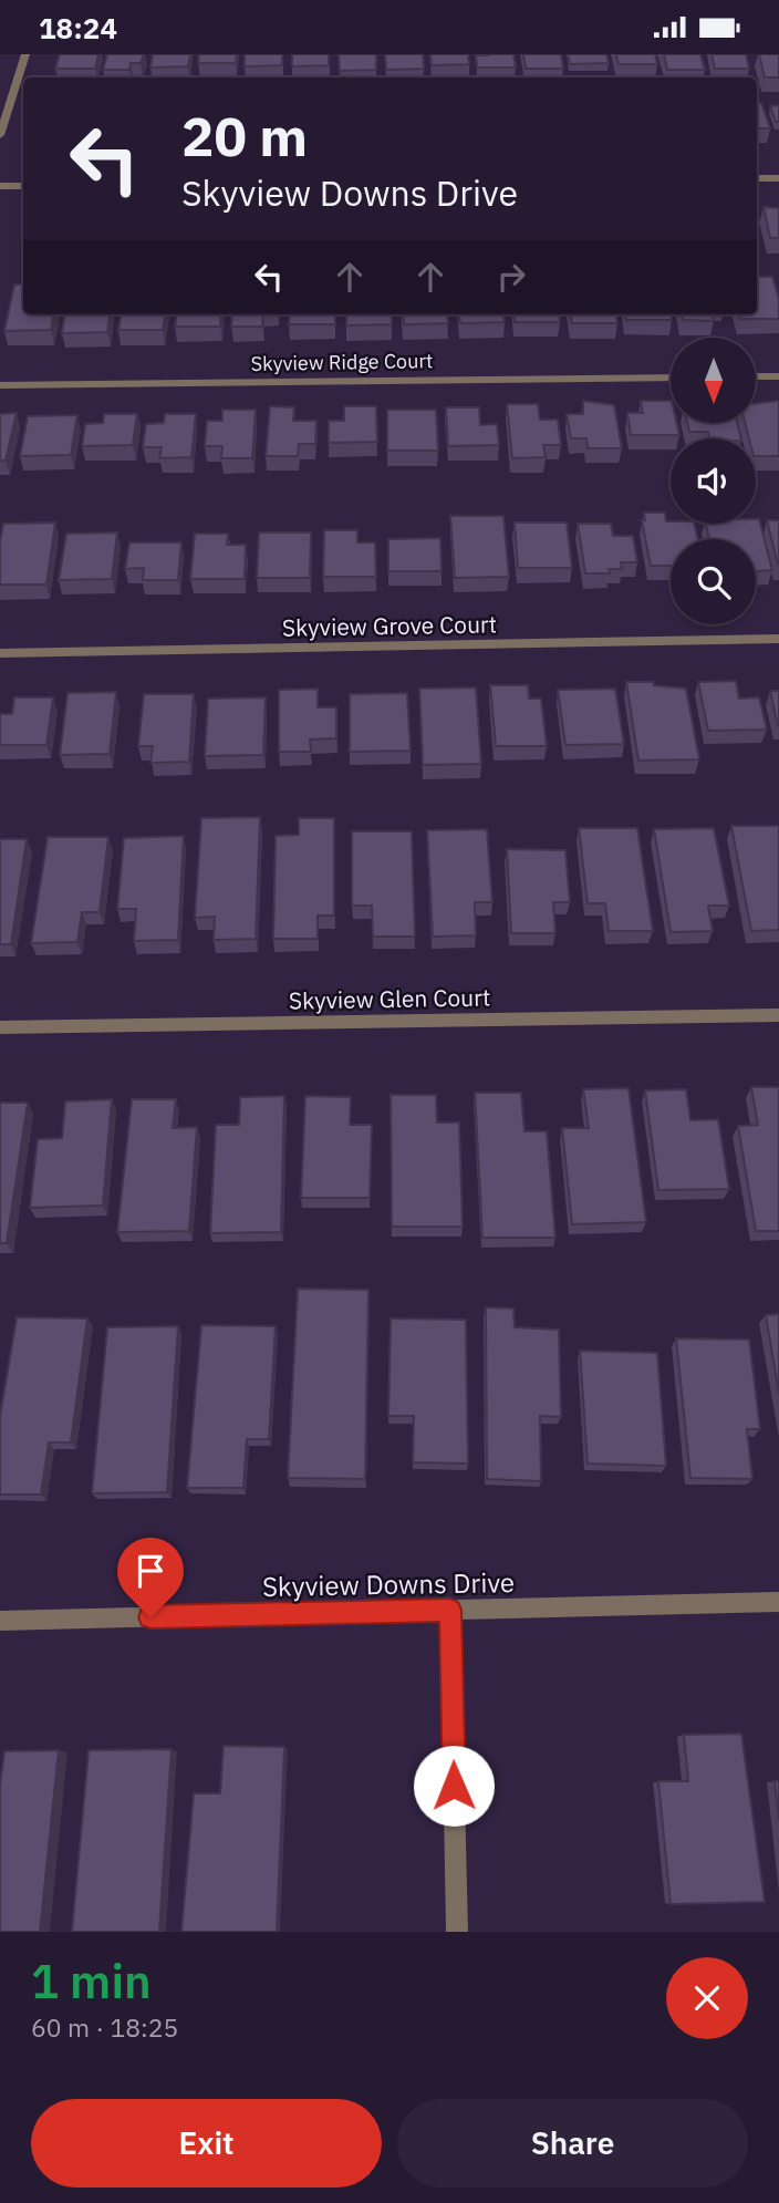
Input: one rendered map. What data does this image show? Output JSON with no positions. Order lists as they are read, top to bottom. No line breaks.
{"streets":{"street":["Skyview Ridge Court","Skyview Grove Court","Skyview Glen Court","Skyview Downs Drive"]},"north":"bottom","page":{"status":"18:24","turn":["20 m","Skyview Downs Drive"],"heading":["1 min","60 m · 18:25"],"buttons":["Exit","Share"]}}
